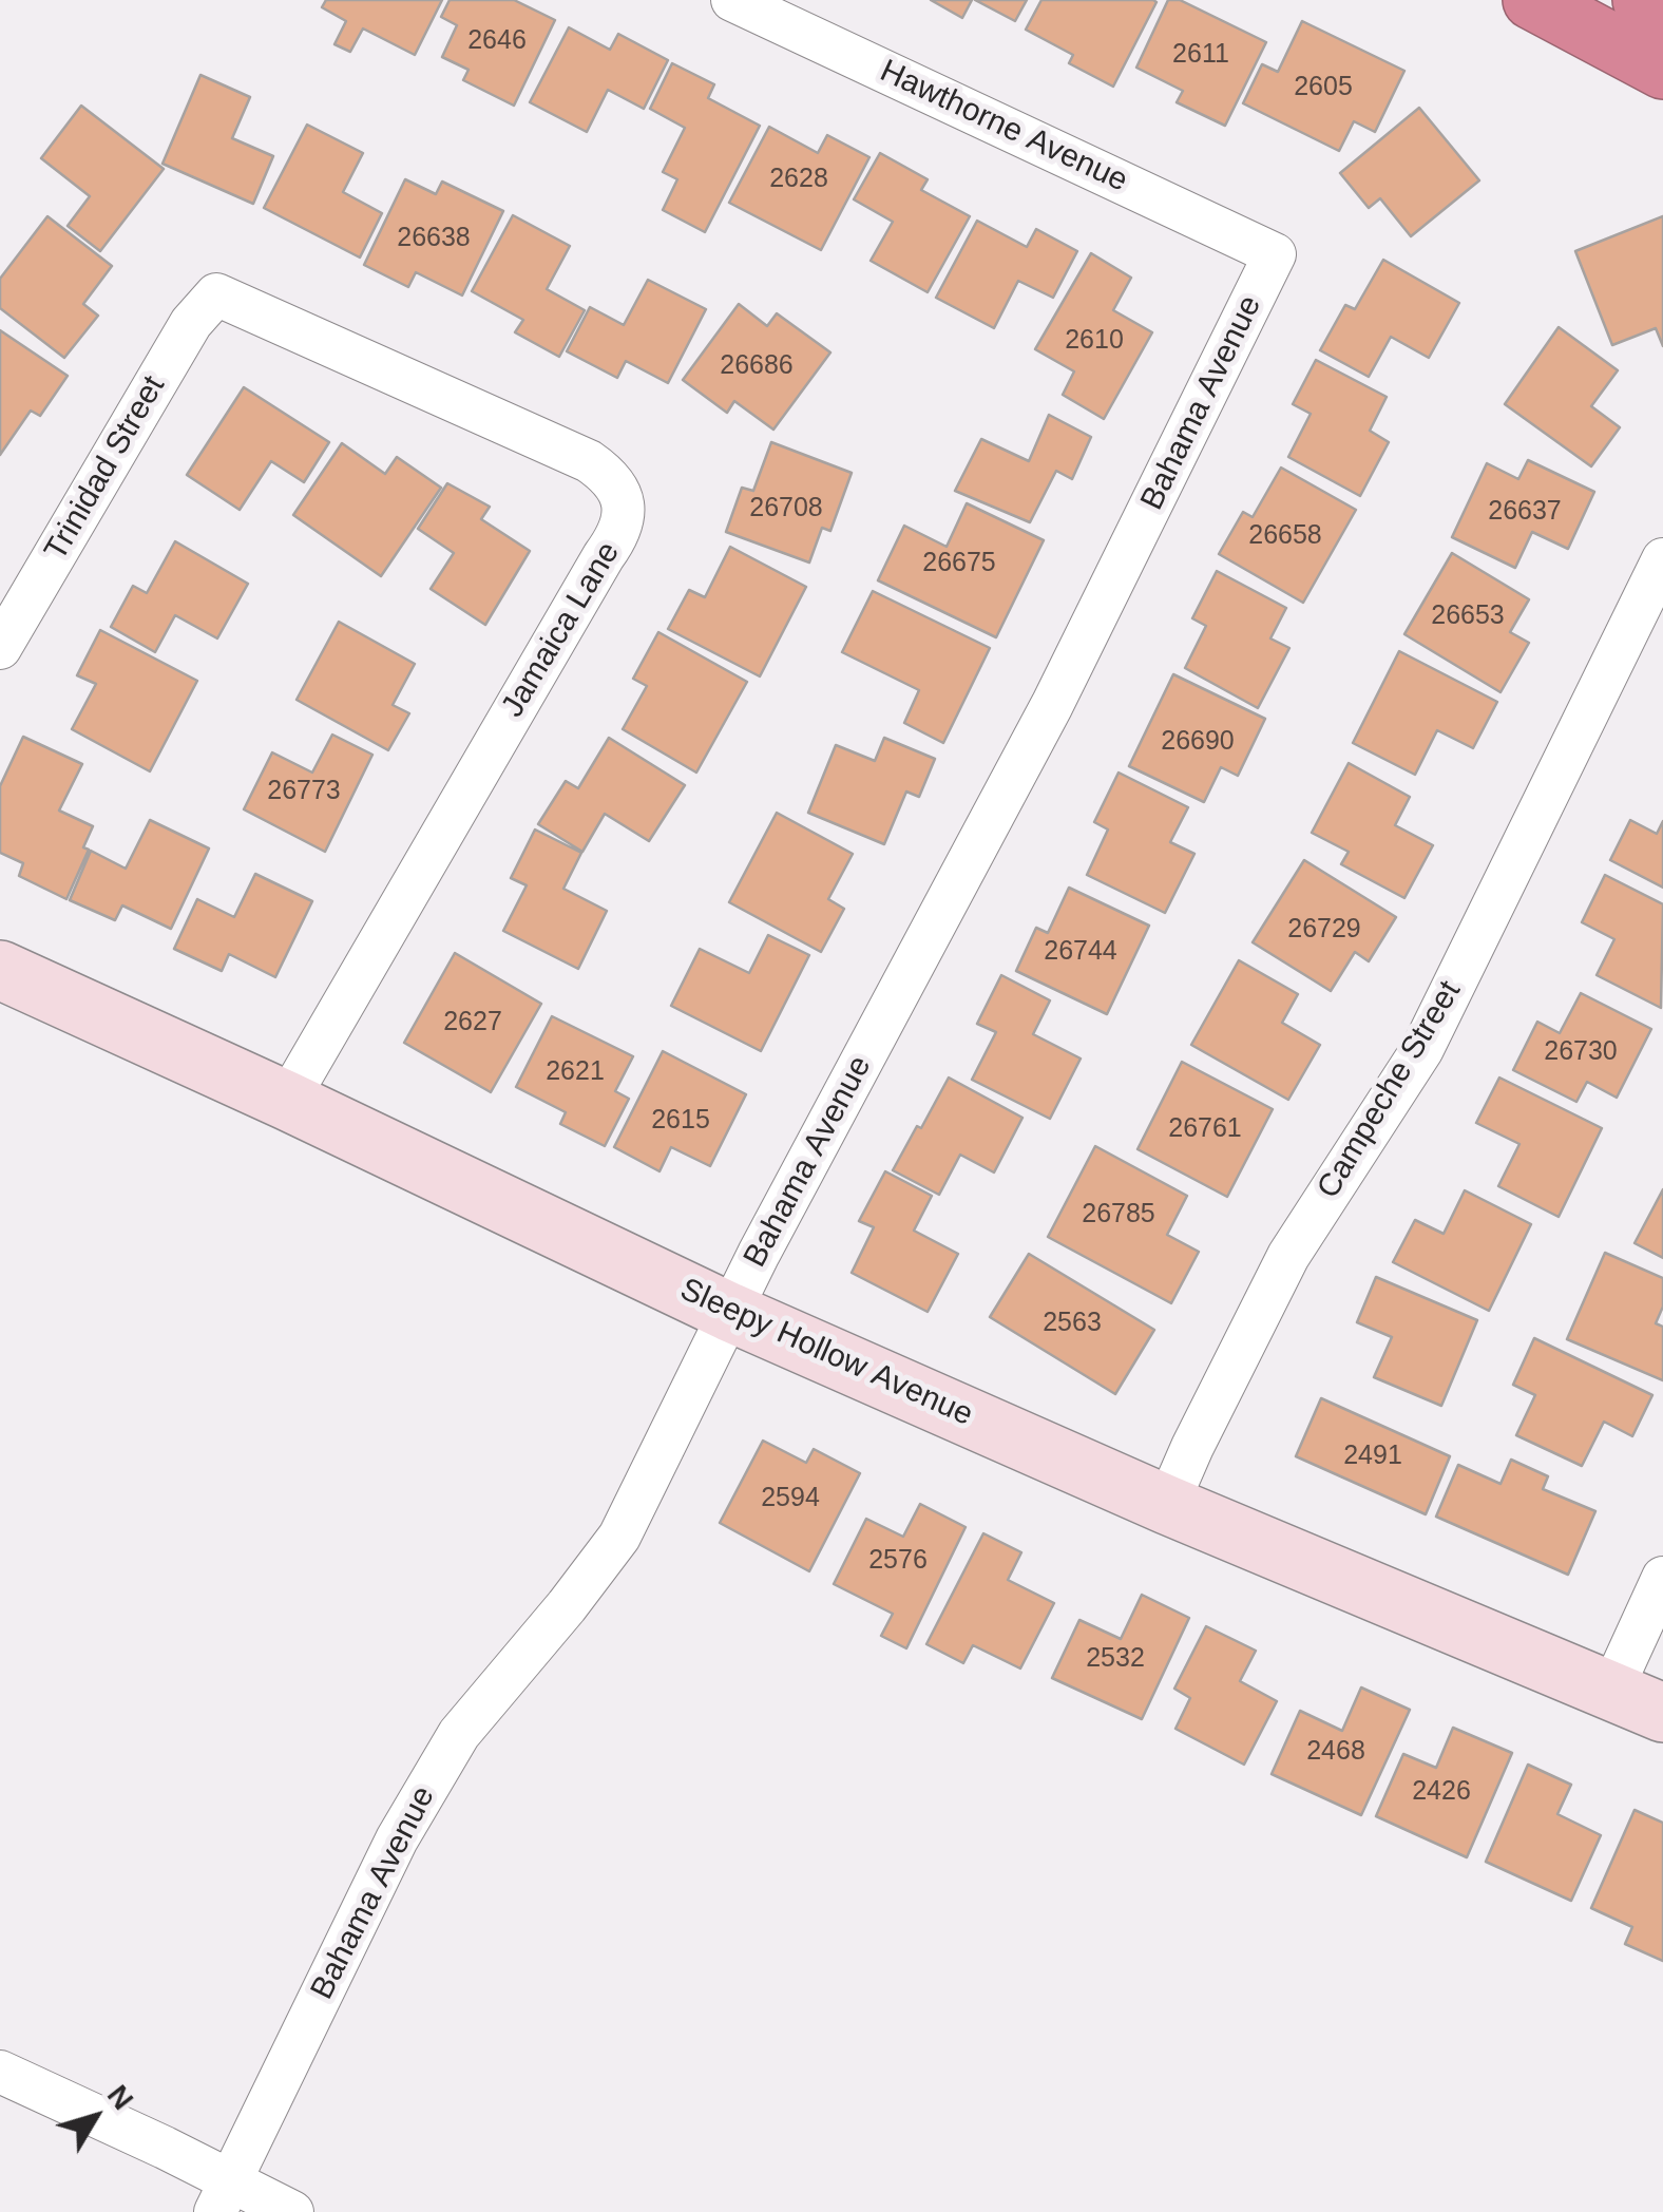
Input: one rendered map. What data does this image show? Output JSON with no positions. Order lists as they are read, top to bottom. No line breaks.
{"streets":{"street":["Hawthorne Avenue","Bahama Avenue","Trinidad Street","Jamaica Lane","Campeche Street","Sleepy Hollow Avenue"]},"crossings":[["Hawthorne Avenue","Bahama Avenue"],["Bahama Avenue","Sleepy Hollow Avenue"],["Trinidad Street","Jamaica Lane"],["Jamaica Lane","Sleepy Hollow Avenue"],["Campeche Street","Sleepy Hollow Avenue"]],"house_numbers":["2646","2611","2605","2628","26638","2610","26686","26708","26637","26658","26675","26653","26690","26773","26729","26744","2627","26730","2621","2615","26761","26785","2563","2491","2594","2576","2532","2468","2426"],"north":"top right"}
